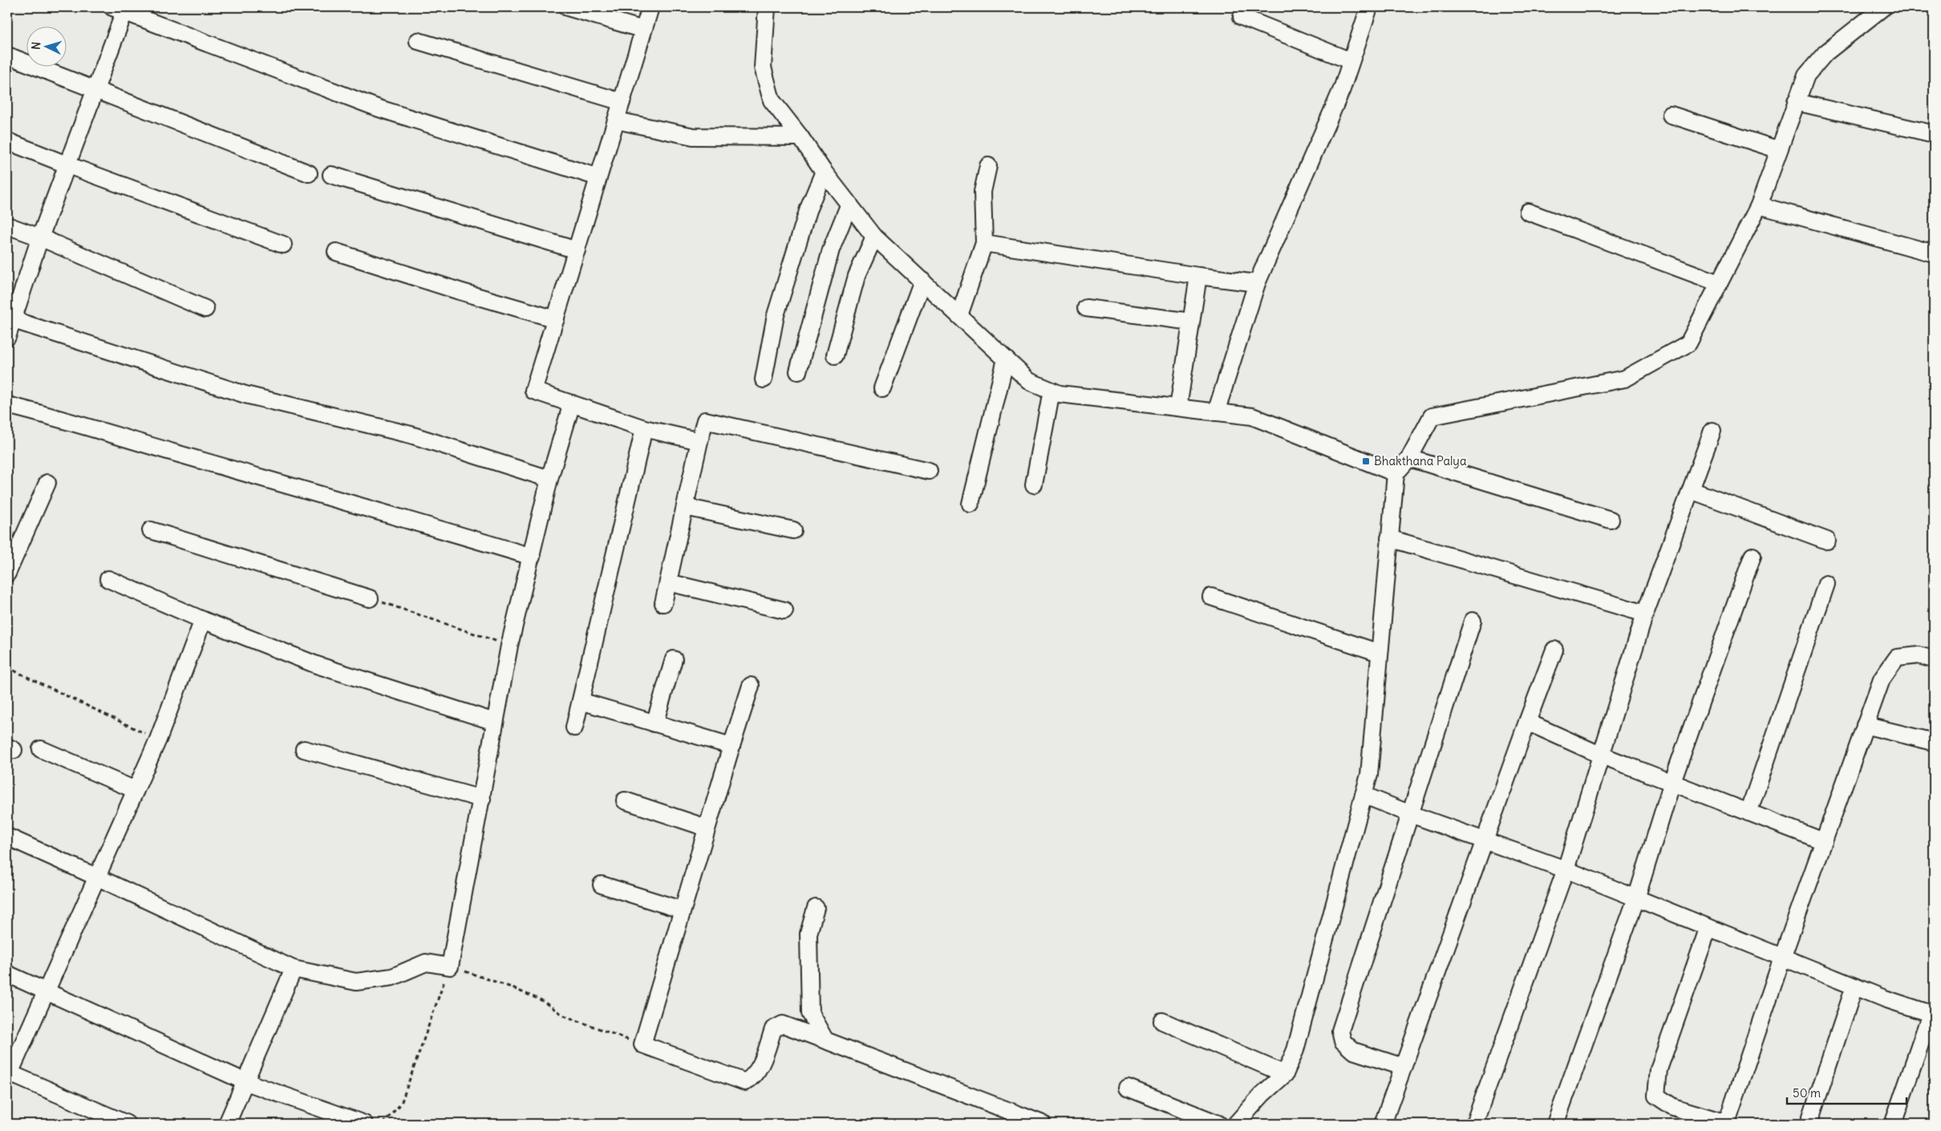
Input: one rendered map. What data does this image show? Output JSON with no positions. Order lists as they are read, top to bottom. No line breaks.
{"places":{"transit":["Bhakthana Palya"]},"scale_bar":"50 m","north":"left"}
